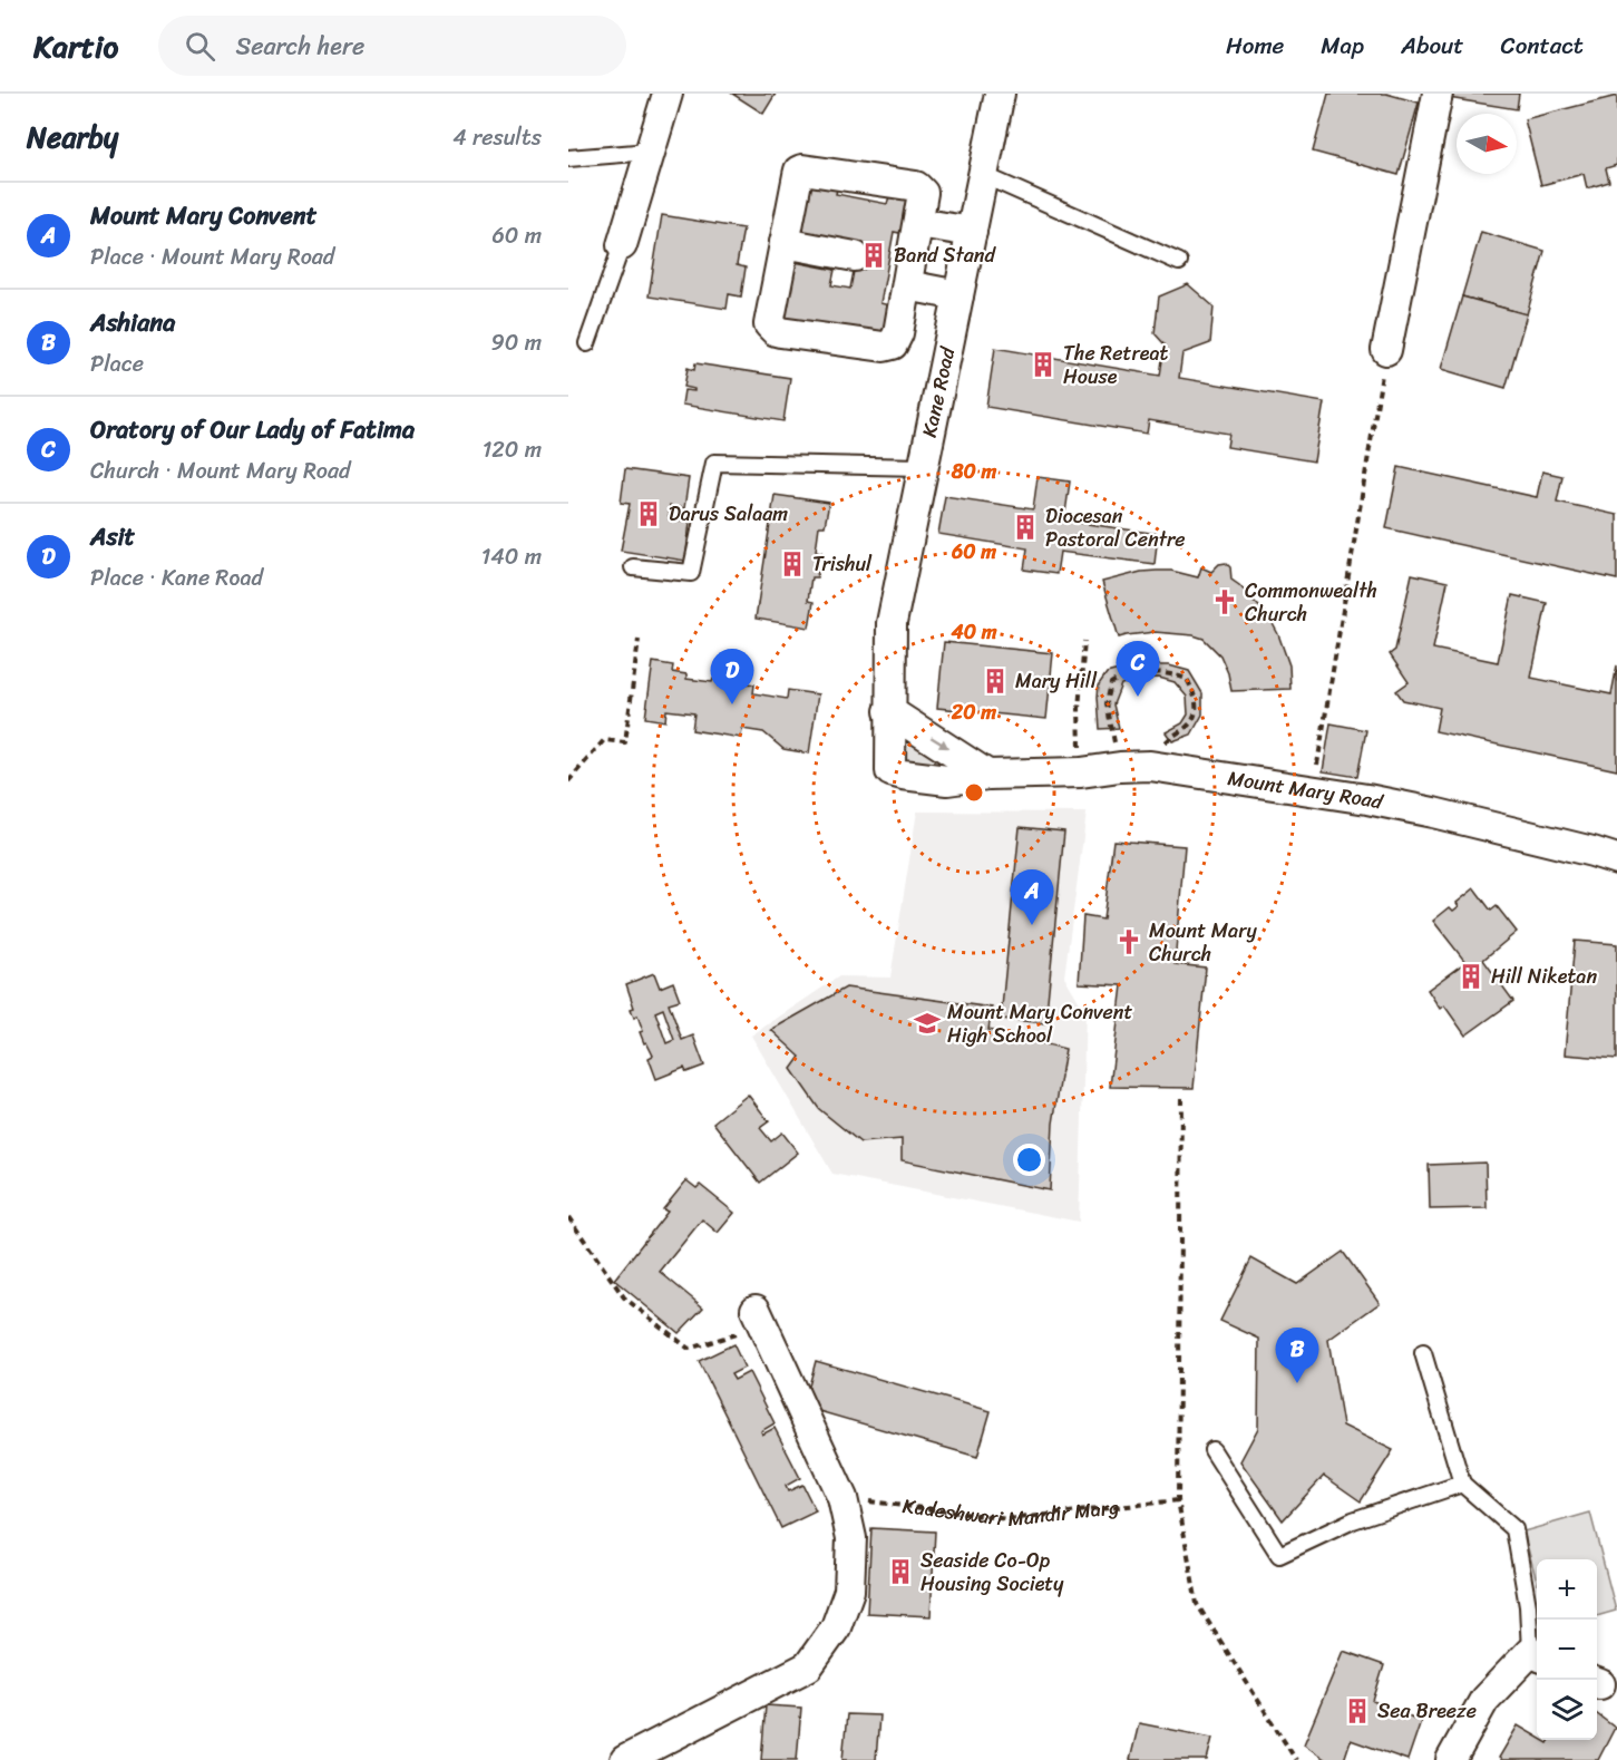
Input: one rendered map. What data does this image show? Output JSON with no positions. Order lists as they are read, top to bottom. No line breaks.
{"streets":{"street":["Kane Road","Mount Mary Road"],"path":["Kadeshwari Mandir Marg"]},"crossings":[["Kane Road","Mount Mary Road"]],"places":{"building":["Band Stand","The Retreat House","Darus Salaam","Diocesan Pastoral Centre","Trishul","Mary Hill","Hill Niketan","Seaside Co-Op Housing Society","Sea Breeze"],"church":["Commonwealth Church","Mount Mary Church"],"school or university":["Mount Mary Convent High School"]},"north":"right","page":{"header":"Kartio","search":"Search here","nav":["Home","Map","About","Contact"],"heading":["Nearby","4 results"],"list":[{"mark":"A","name":"Mount Mary Convent","note":"Place · Mount Mary Road","value":"60 m"},{"mark":"B","name":"Ashiana","note":"Place","value":"90 m"},{"mark":"C","name":"Oratory of Our Lady of Fatima","note":"Church · Mount Mary Road","value":"120 m"},{"mark":"D","name":"Asit","note":"Place · Kane Road","value":"140 m"}],"pins":["C","D","A","B"],"map_buttons":["+","−"]},"rings":["80 m","60 m","40 m","20 m"]}
